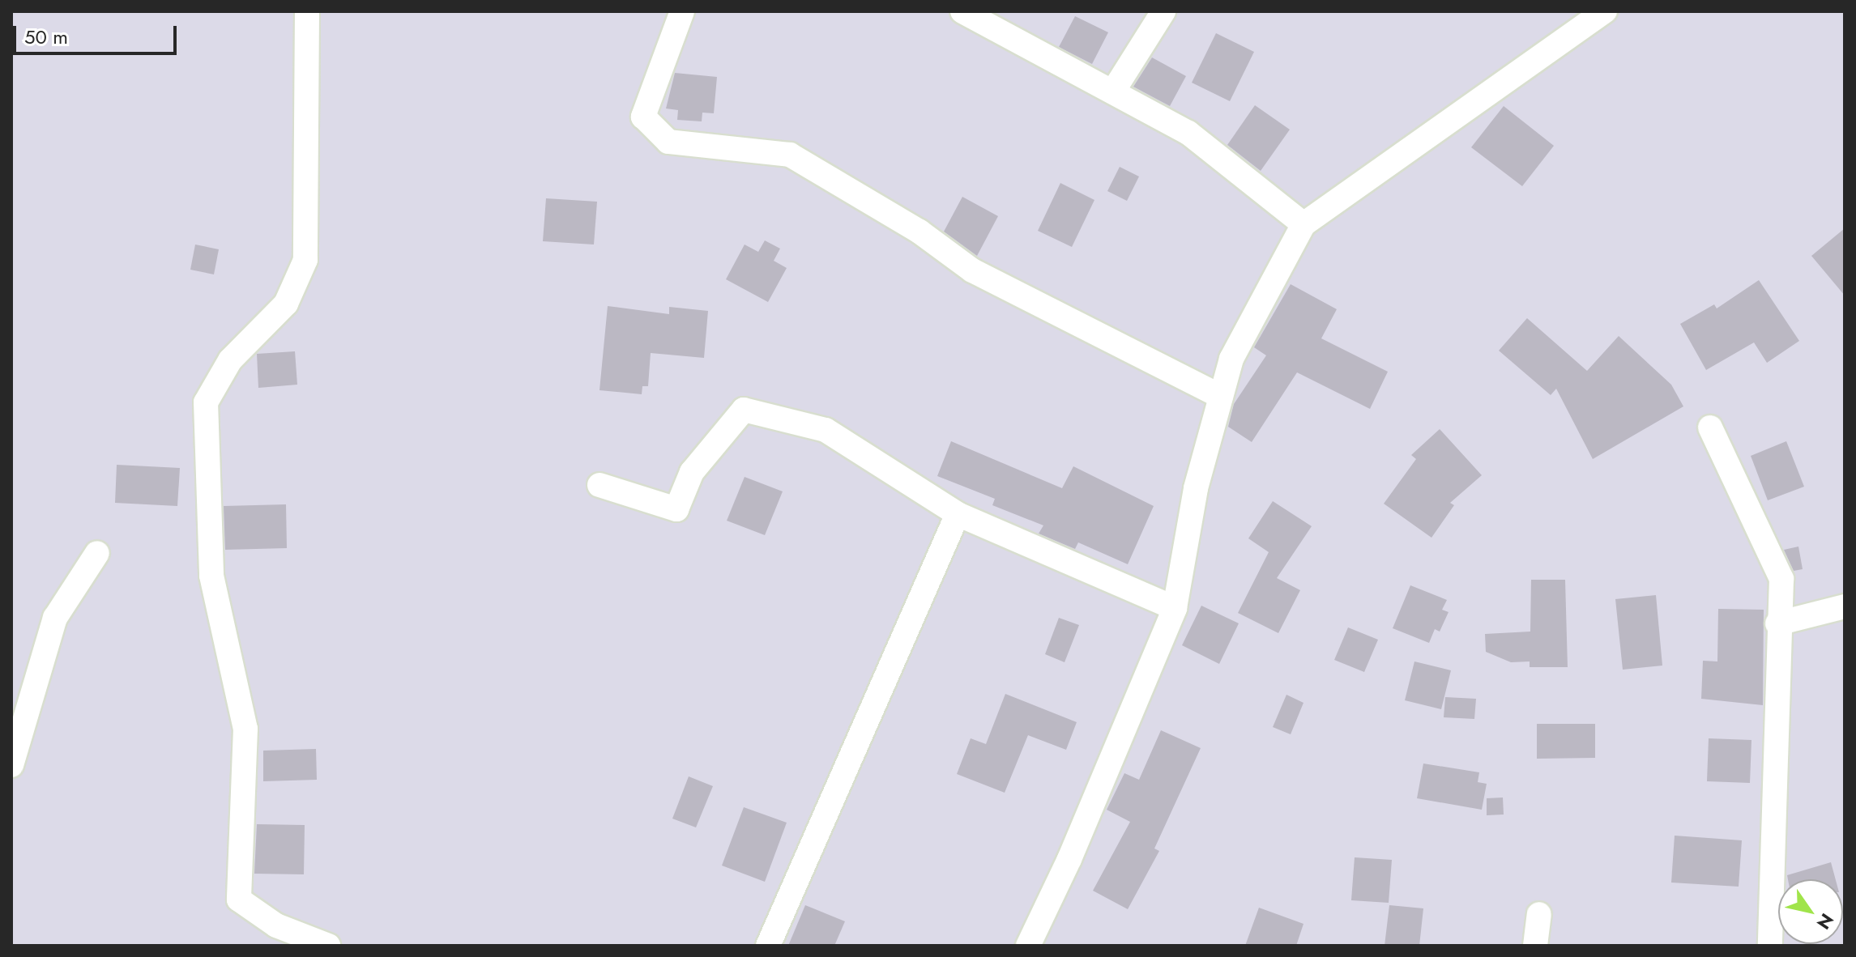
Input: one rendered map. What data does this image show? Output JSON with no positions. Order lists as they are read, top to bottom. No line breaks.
{"scale_bar":"50 m","north":"bottom right"}
